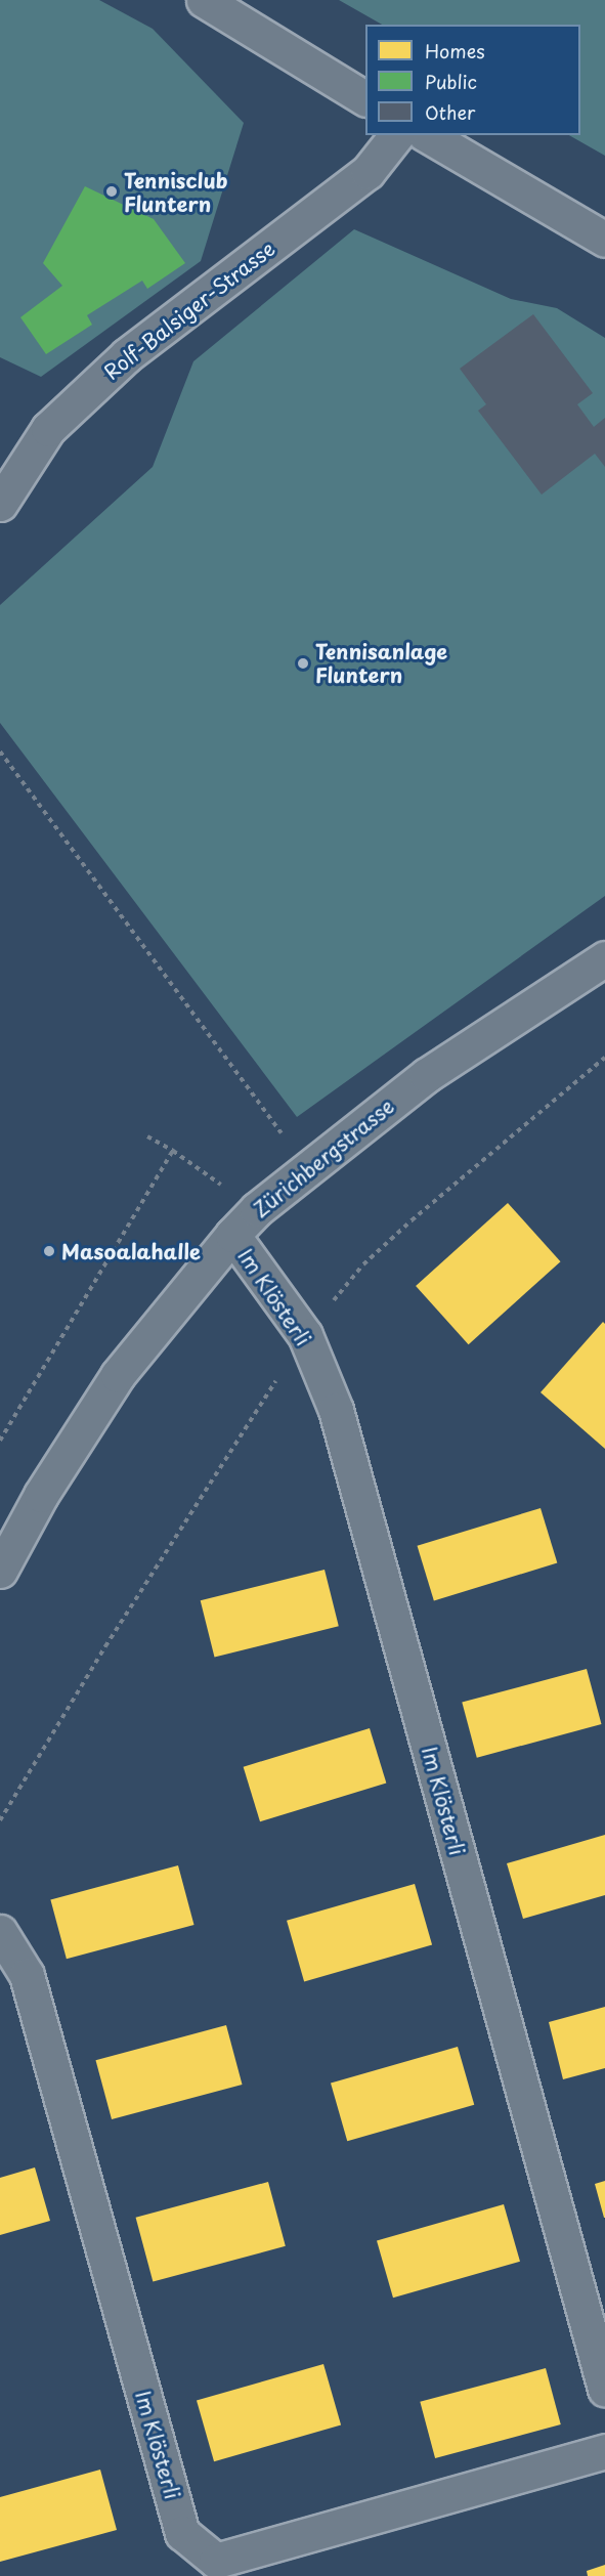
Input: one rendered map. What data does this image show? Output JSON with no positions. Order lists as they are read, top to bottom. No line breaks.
{"streets":{"street":["Rolf-Balsiger-Strasse","Zürichbergstrasse","Im Klösterli"]},"crossings":[["Zürichbergstrasse","Im Klösterli"]],"places":["Tennisclub Fluntern","Tennisanlage Fluntern","Masoalahalle"],"legend":["Homes","Public","Other"]}
